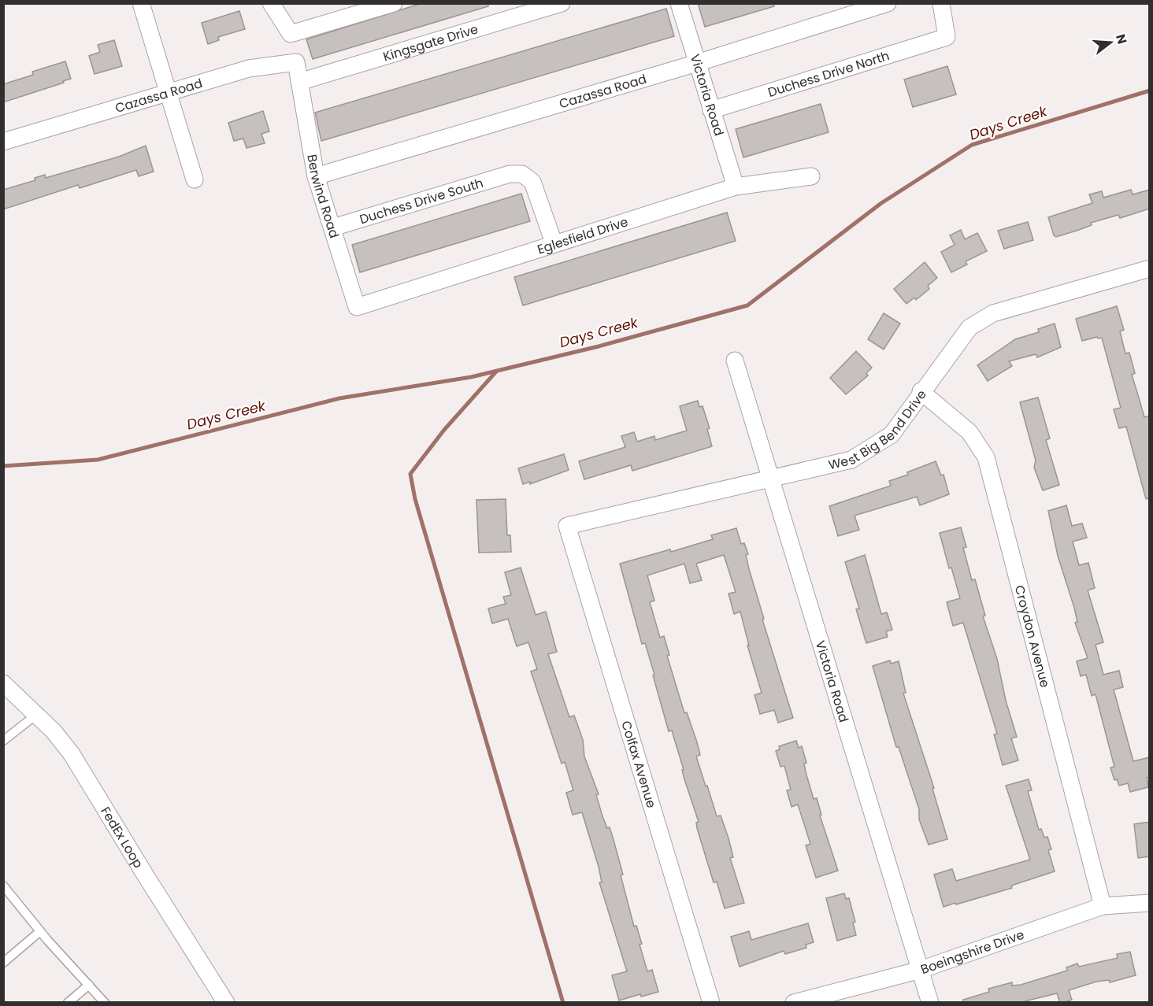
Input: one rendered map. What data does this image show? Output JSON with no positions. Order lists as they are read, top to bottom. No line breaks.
{"streets":{"street":["Kingsgate Drive","Duchess Drive North","Cazassa Road","Victoria Road","Berwind Road","Duchess Drive South","Eglesfield Drive","West Big Bend Drive","Croydon Avenue","Colfax Avenue","FedEx Loop","Boeingshire Drive"]},"crossings":[["Kingsgate Drive","Cazassa Road"],["Kingsgate Drive","Berwind Road"],["Duchess Drive North","Victoria Road"],["Cazassa Road","Victoria Road"],["Cazassa Road","Berwind Road"],["Victoria Road","Eglesfield Drive"],["Victoria Road","West Big Bend Drive"],["Victoria Road","Boeingshire Drive"],["Berwind Road","Duchess Drive South"],["Berwind Road","Eglesfield Drive"],["Duchess Drive South","Eglesfield Drive"],["West Big Bend Drive","Croydon Avenue"],["West Big Bend Drive","Colfax Avenue"],["Croydon Avenue","Boeingshire Drive"]],"water":["Days Creek"],"north":"right"}
